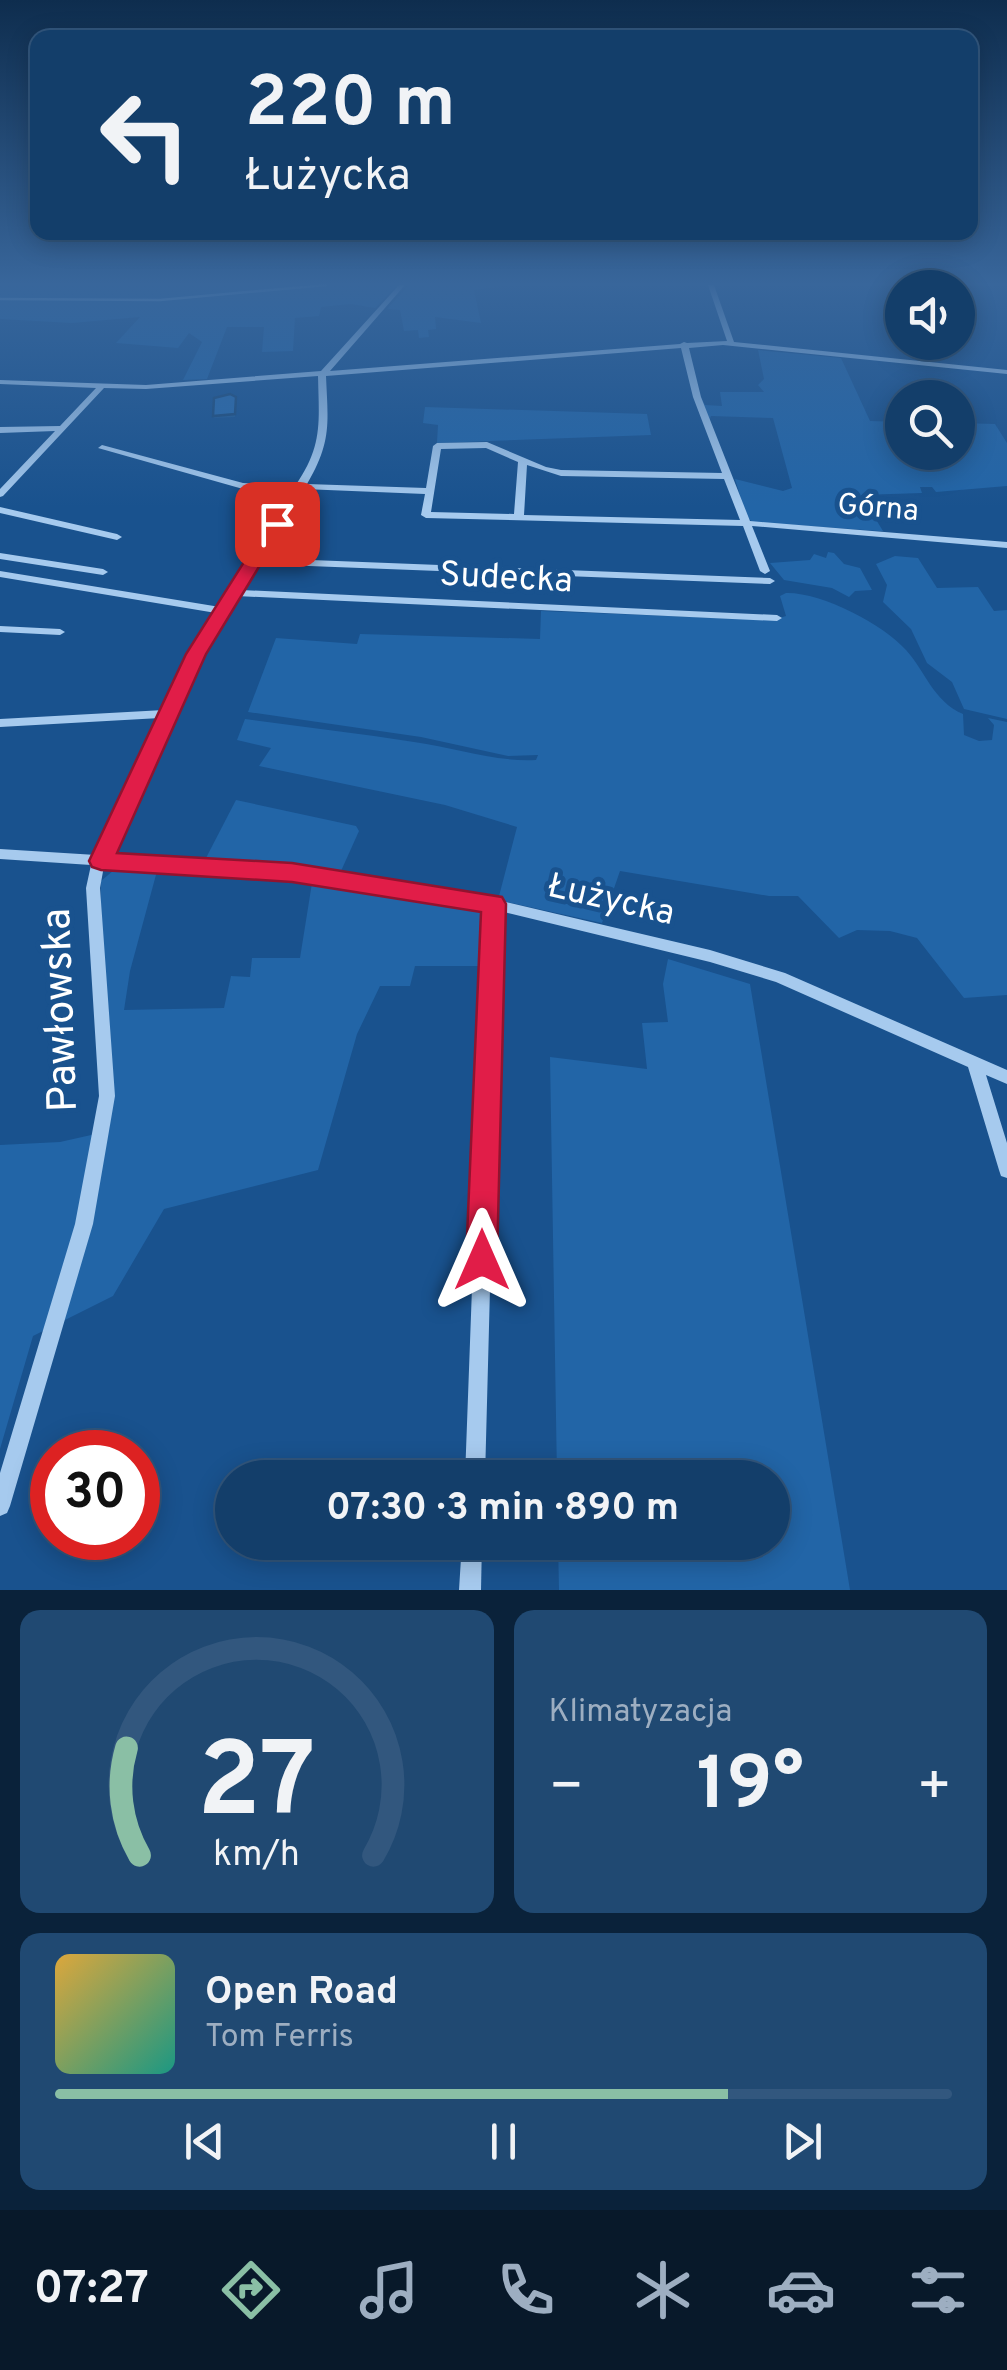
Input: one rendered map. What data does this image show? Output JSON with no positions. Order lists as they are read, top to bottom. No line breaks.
{"streets":{"street":["Górna","Sudecka","Łużycka","Pawłowska"]},"crossings":[["Sudecka","Pawłowska"],["Łużycka","Pawłowska"]],"page":{"turn":["220 m","Łużycka"],"limit":"30","trip":"07:30 · 3 min · 890 m","tile":"Klimatyzacja","heat":["−","19°","+"],"song":["Open Road","Tom Ferris"],"tabs":"07:27","gauge":["27","km/h"]}}
